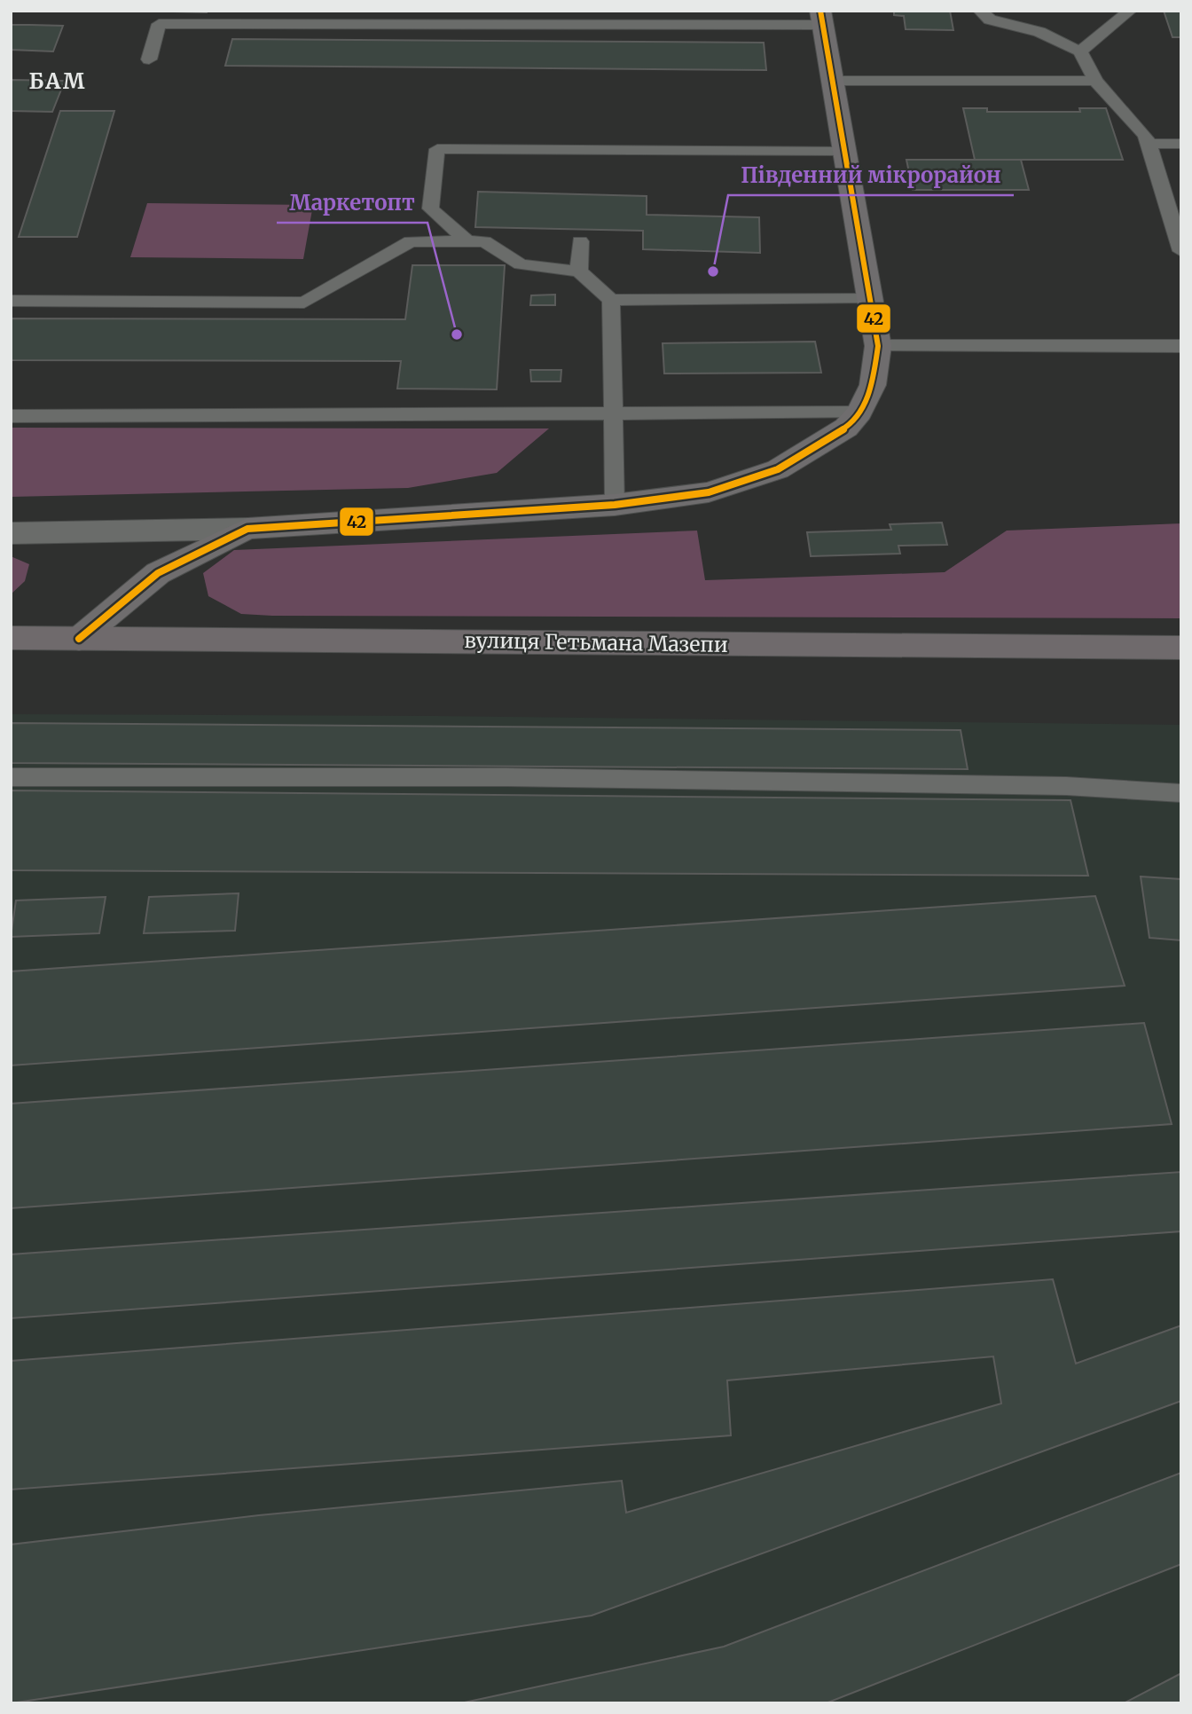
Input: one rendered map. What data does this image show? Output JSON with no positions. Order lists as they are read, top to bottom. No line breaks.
{"streets":{"highway":["вулиця Гетьмана Мазепи"]},"districts":["БАМ"],"places":["Південний мікрорайон","Маркетопт"],"lines":["transit line 42"]}
